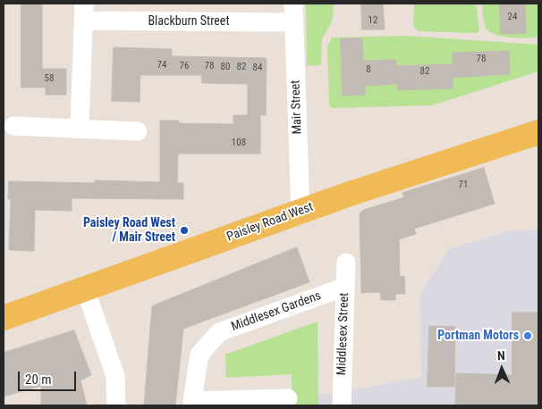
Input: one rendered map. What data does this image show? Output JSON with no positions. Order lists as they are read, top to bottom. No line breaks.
{"streets":{"main road":["Paisley Road West"],"street":["Blackburn Street","Mair Street","Middlesex Gardens","Middlesex Street"]},"crossings":[["Blackburn Street","Mair Street"],["Mair Street","Paisley Road West"],["Middlesex Gardens","Middlesex Street"]],"places":["Paisley Road West / Mair Street","Portman Motors"],"house_numbers":["24","12","78","74","76","78","80","82","84","8","82","58","108","71"],"scale_bar":"20 m","north":"top"}
